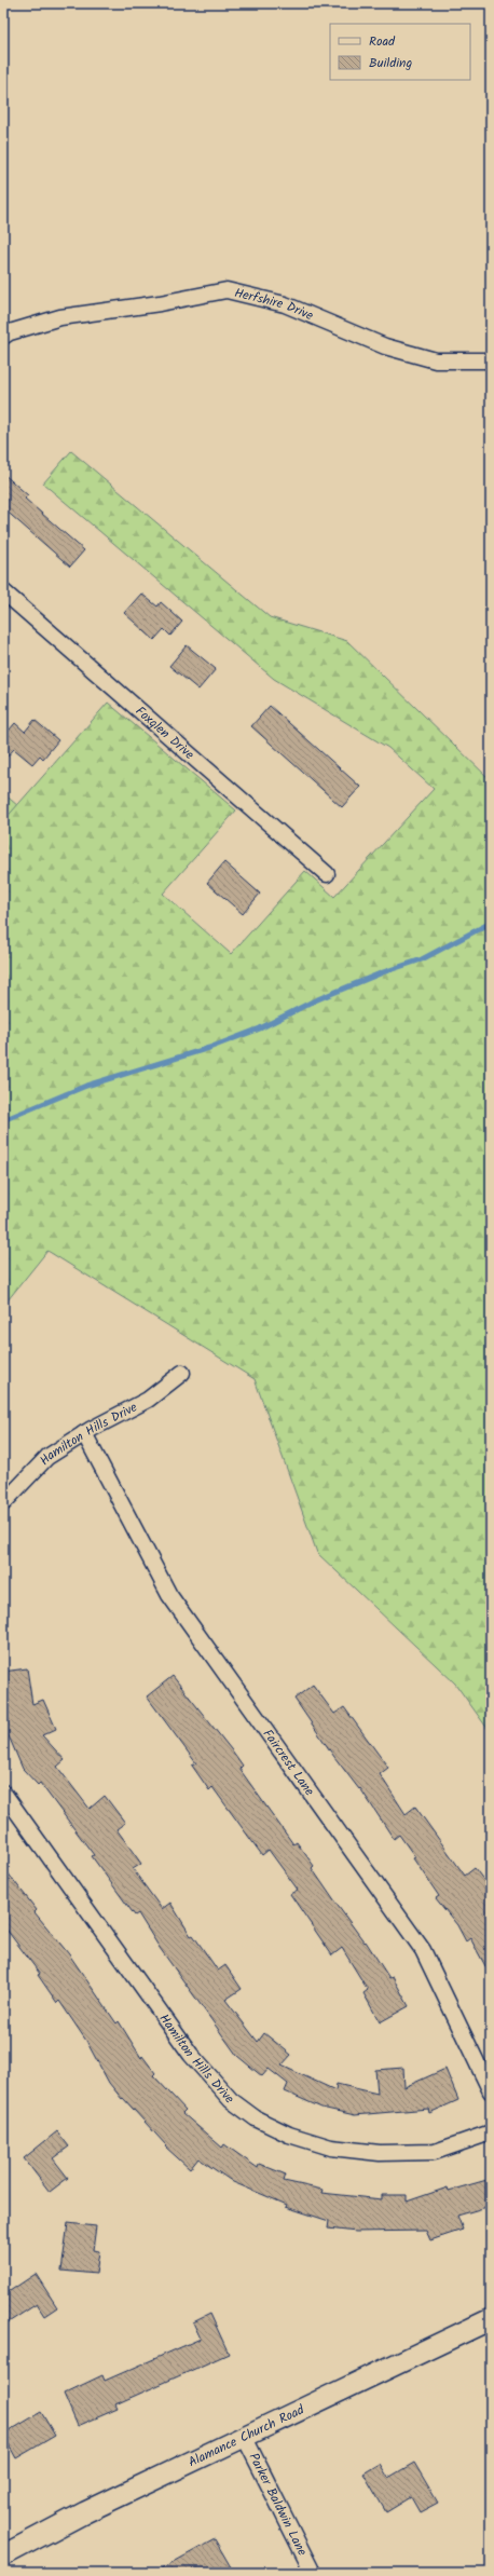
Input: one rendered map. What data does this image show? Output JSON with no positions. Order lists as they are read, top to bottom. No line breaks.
{"streets":{"main road":["Alamance Church Road"],"street":["Herfshire Drive","Foxglen Drive","Hamilton Hills Drive","Faircrest Lane","Parker Baldwin Lane"]},"crossings":[["Hamilton Hills Drive","Faircrest Lane"],["Alamance Church Road","Parker Baldwin Lane"]],"legend":["Road","Building"]}
